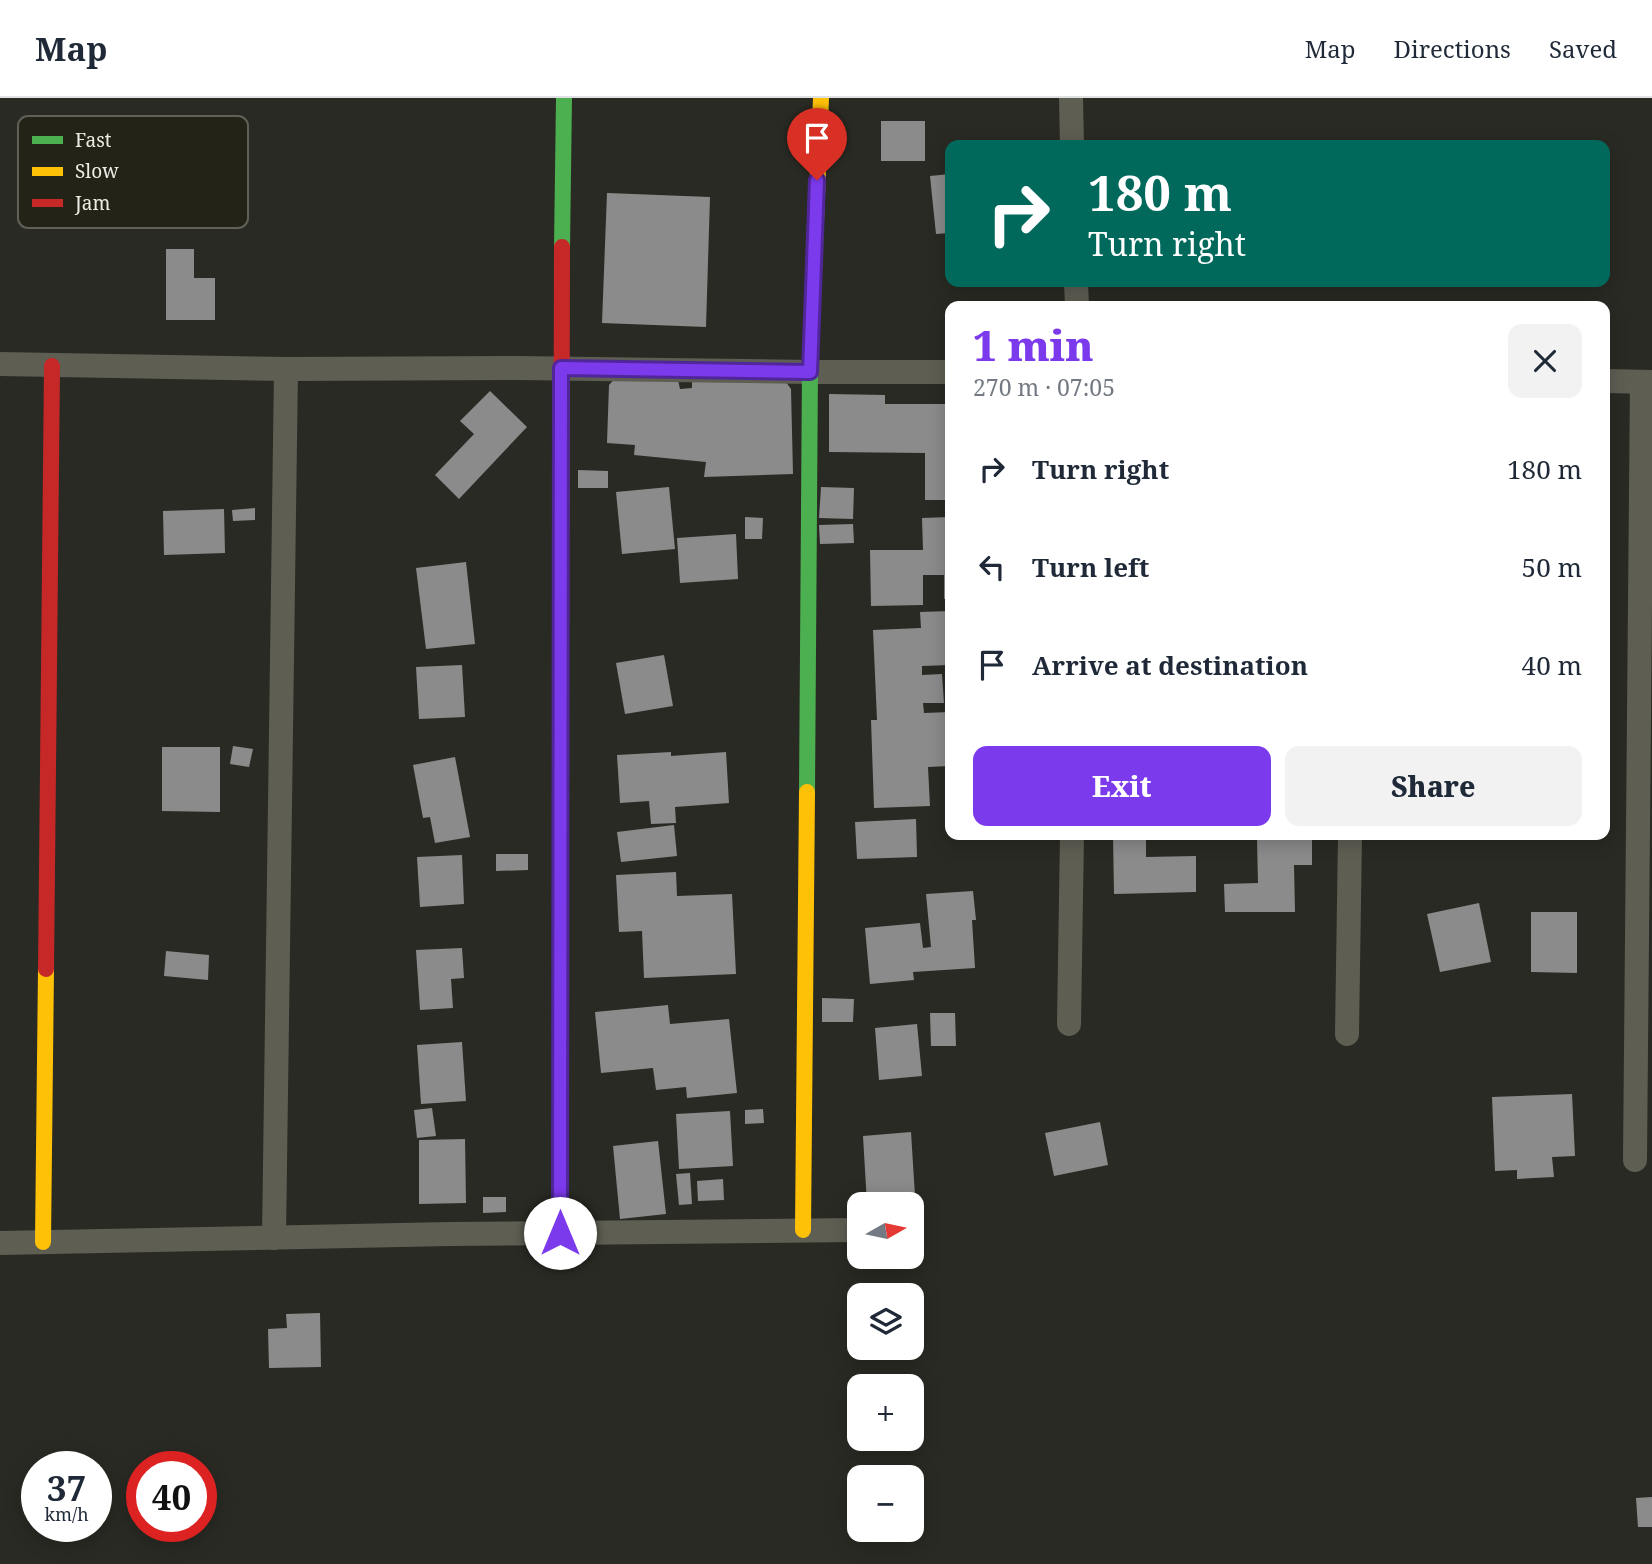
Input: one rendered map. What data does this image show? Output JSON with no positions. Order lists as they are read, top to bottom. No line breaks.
{"legend":["Fast","Slow","Jam"],"north":"right","page":{"header":"Map","nav":["Map","Directions","Saved"],"turn":["180 m","Turn right"],"heading":["1 min","270 m · 07:05"],"list":[{"name":"Turn right","value":"180 m"},{"name":"Turn left","value":"50 m"},{"name":"Arrive at destination","value":"40 m"}],"buttons":["Exit","Share"],"map_buttons":["+","−"],"speed":"37 km/h","limit":"40"}}
